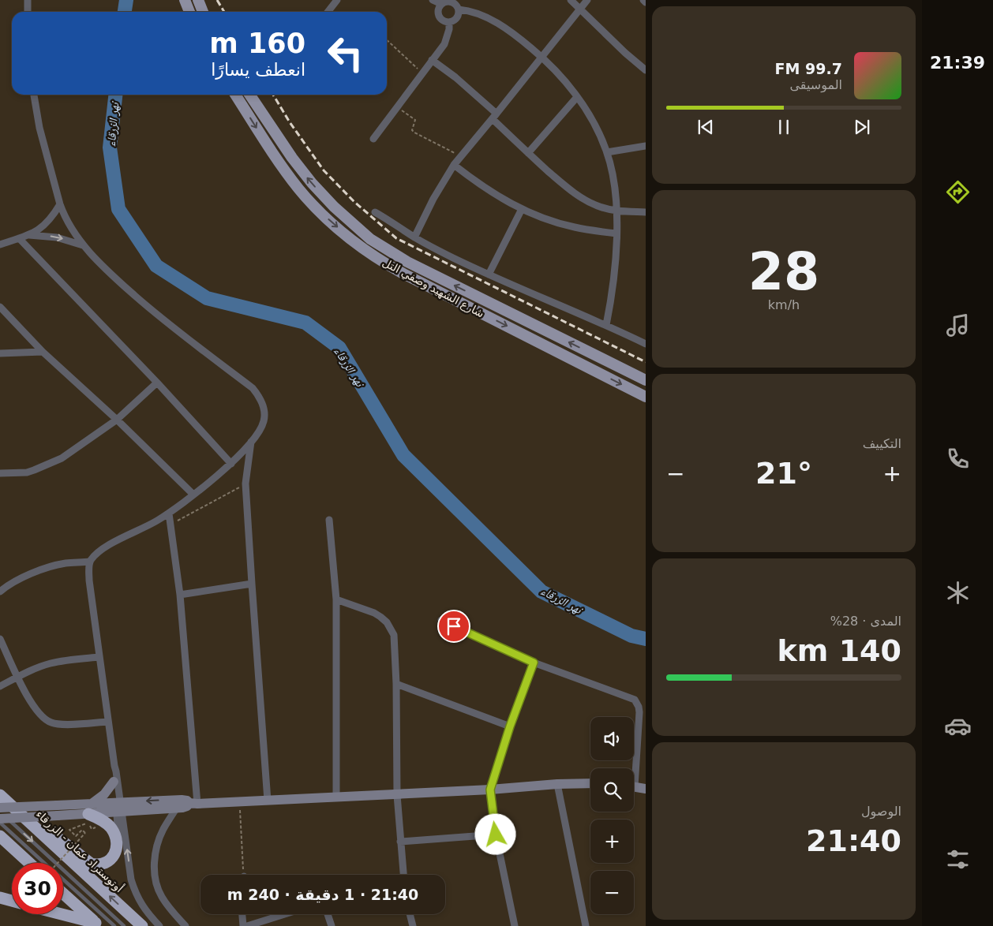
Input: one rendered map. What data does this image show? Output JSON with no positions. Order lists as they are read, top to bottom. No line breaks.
{"streets":{"highway":["أوتوستراد عمان - الزرقاء"],"main road":["شارع الشهيد وصفي التل"]},"water":["نهر الزرقاء"],"page":{"tabs":"21:39","turn":["160 m","انعطف يسارًا"],"song":["99.7 FM","الموسيقى"],"tile":[["28","km/h"],"التكييف",["المدى · 28%","140 km"],["الوصول","21:40"]],"heat":["−","21°","+"],"map_buttons":["+","−"],"limit":"30","trip":"21:40 · 1 دقيقة · 240 m"}}
